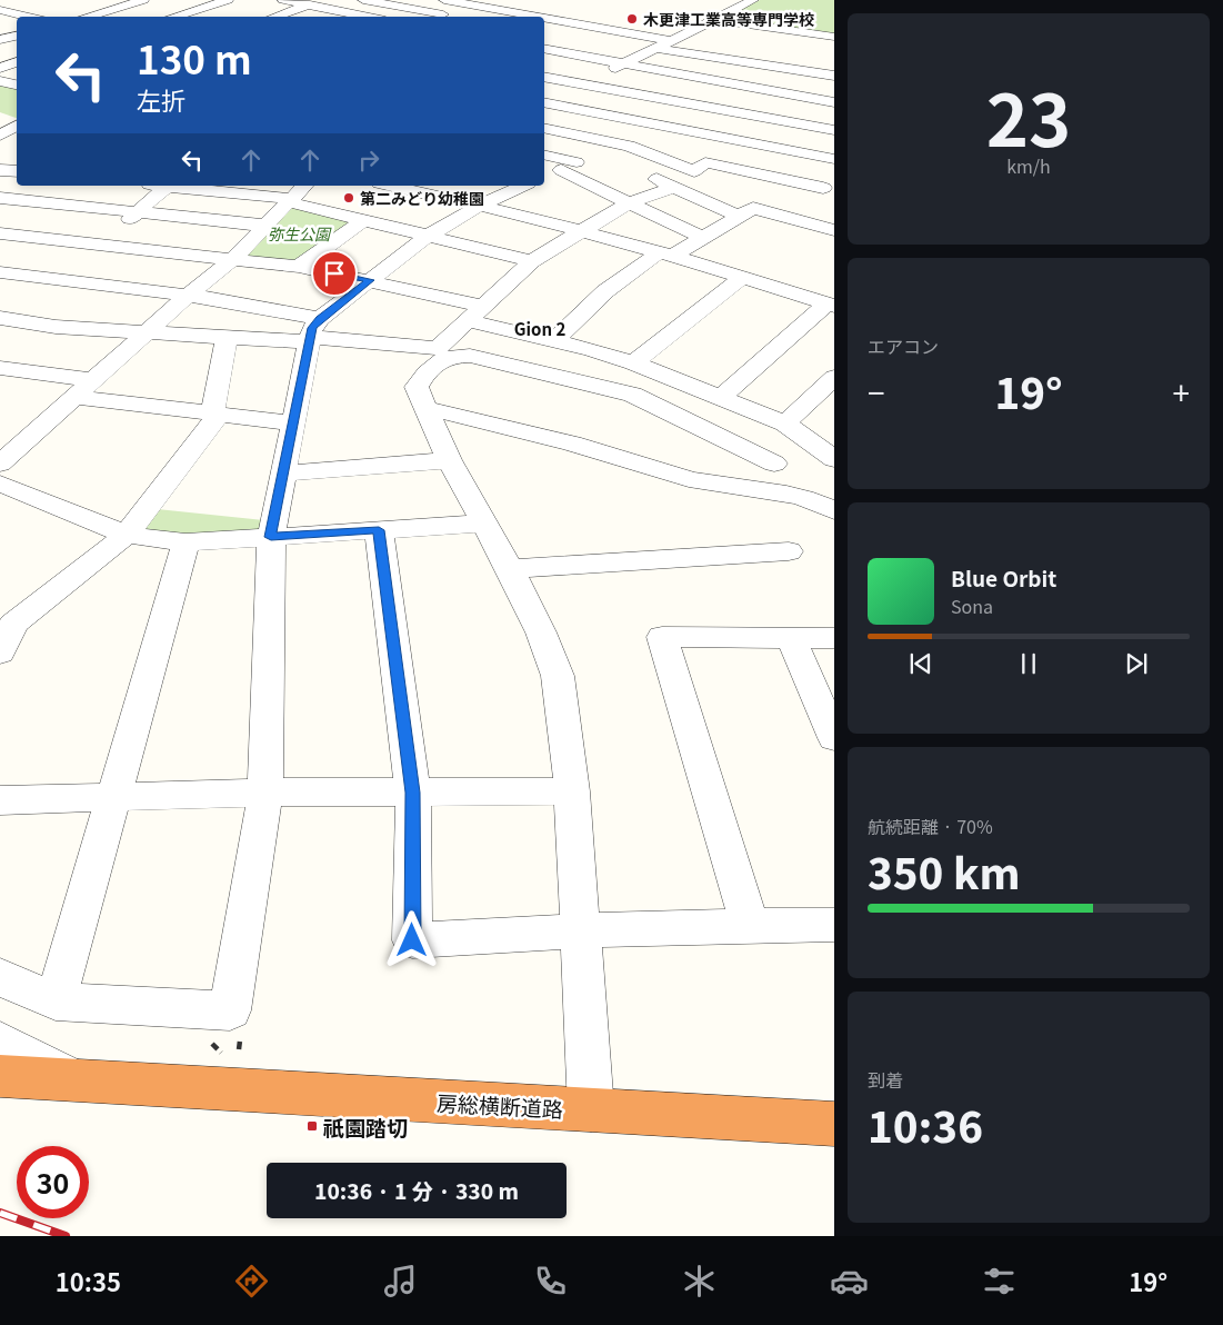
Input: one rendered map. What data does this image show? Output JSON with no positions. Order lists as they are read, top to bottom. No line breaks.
{"streets":{"highway":["房総横断道路"]},"districts":["Gion 2"],"parks":["弥生公園"],"places":{"other":["木更津工業高等専門学校","第二みどり幼稚園"],"transit":["祇園踏切"]},"page":{"tile":[["23","km/h"],"エアコン",["航続距離 · 70%","350 km"],["到着","10:36"]],"turn":["130 m","左折"],"heat":["−","19°","+"],"song":["Blue Orbit","Sona"],"limit":"30","trip":"10:36 · 1 分 · 330 m","tabs":["10:35","19°"]}}
